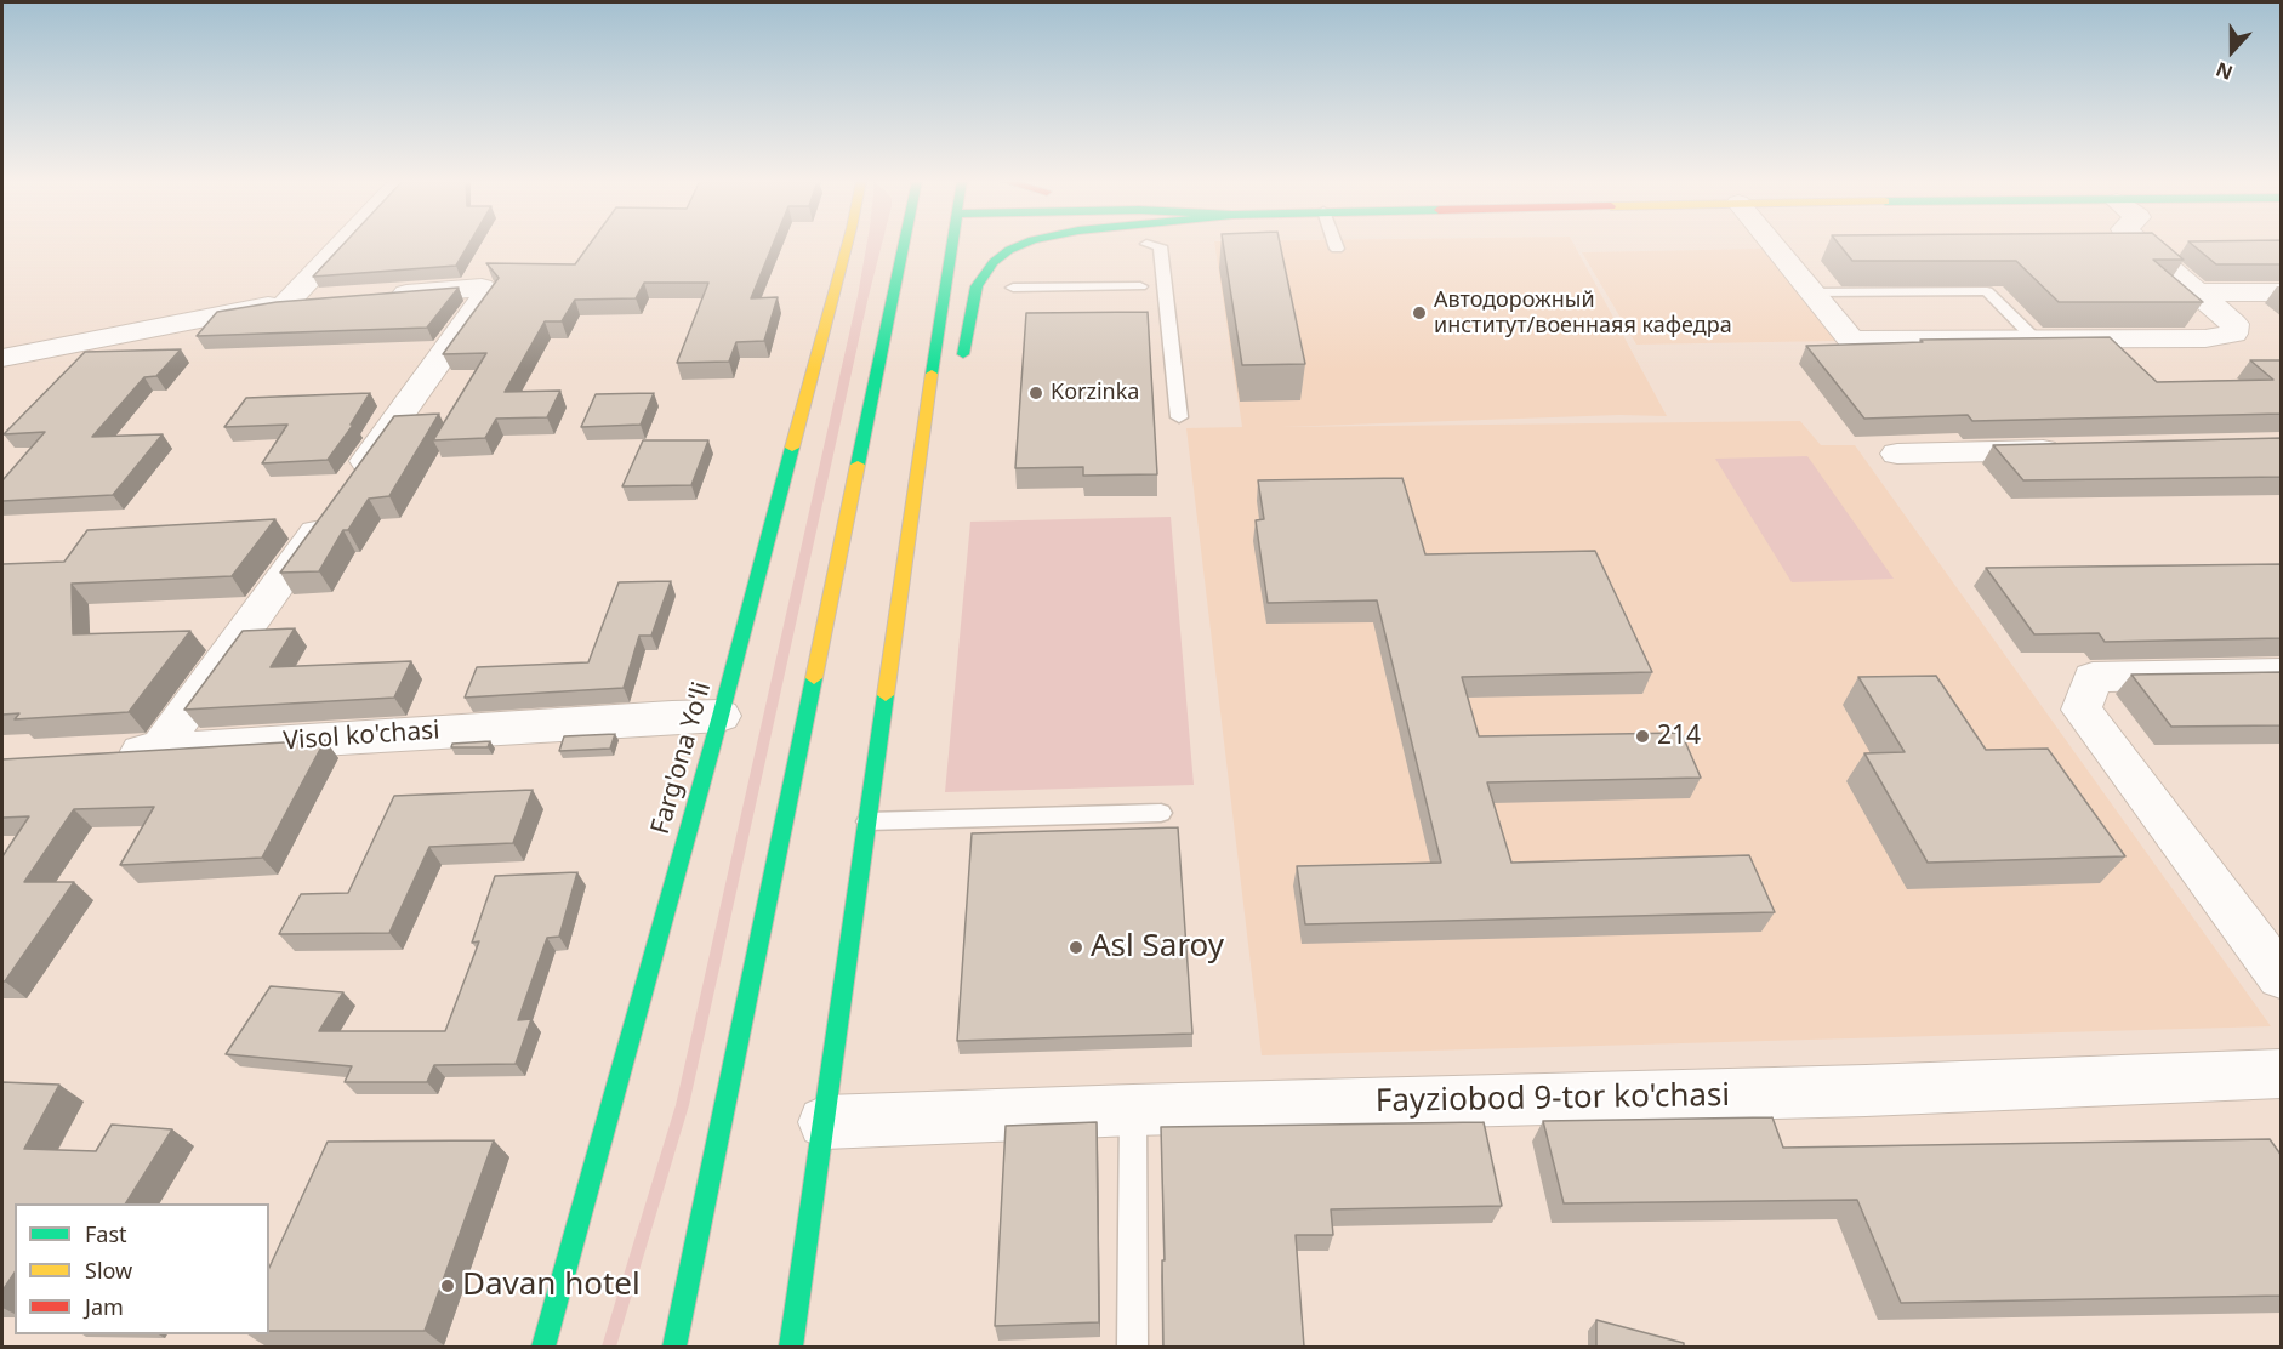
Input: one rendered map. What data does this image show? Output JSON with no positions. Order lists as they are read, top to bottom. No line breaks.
{"streets":{"main road":["Farg'ona Yo'li"],"street":["Visol ko'chasi","Fayziobod 9-tor ko'chasi"]},"crossings":[["Visol ko'chasi","Farg'ona Yo'li"]],"places":["Автодорожный институт/военнаяя кафедра","Korzinka","214","Asl Saroy","Davan hotel"],"legend":["Fast","Slow","Jam"],"north":"bottom"}
